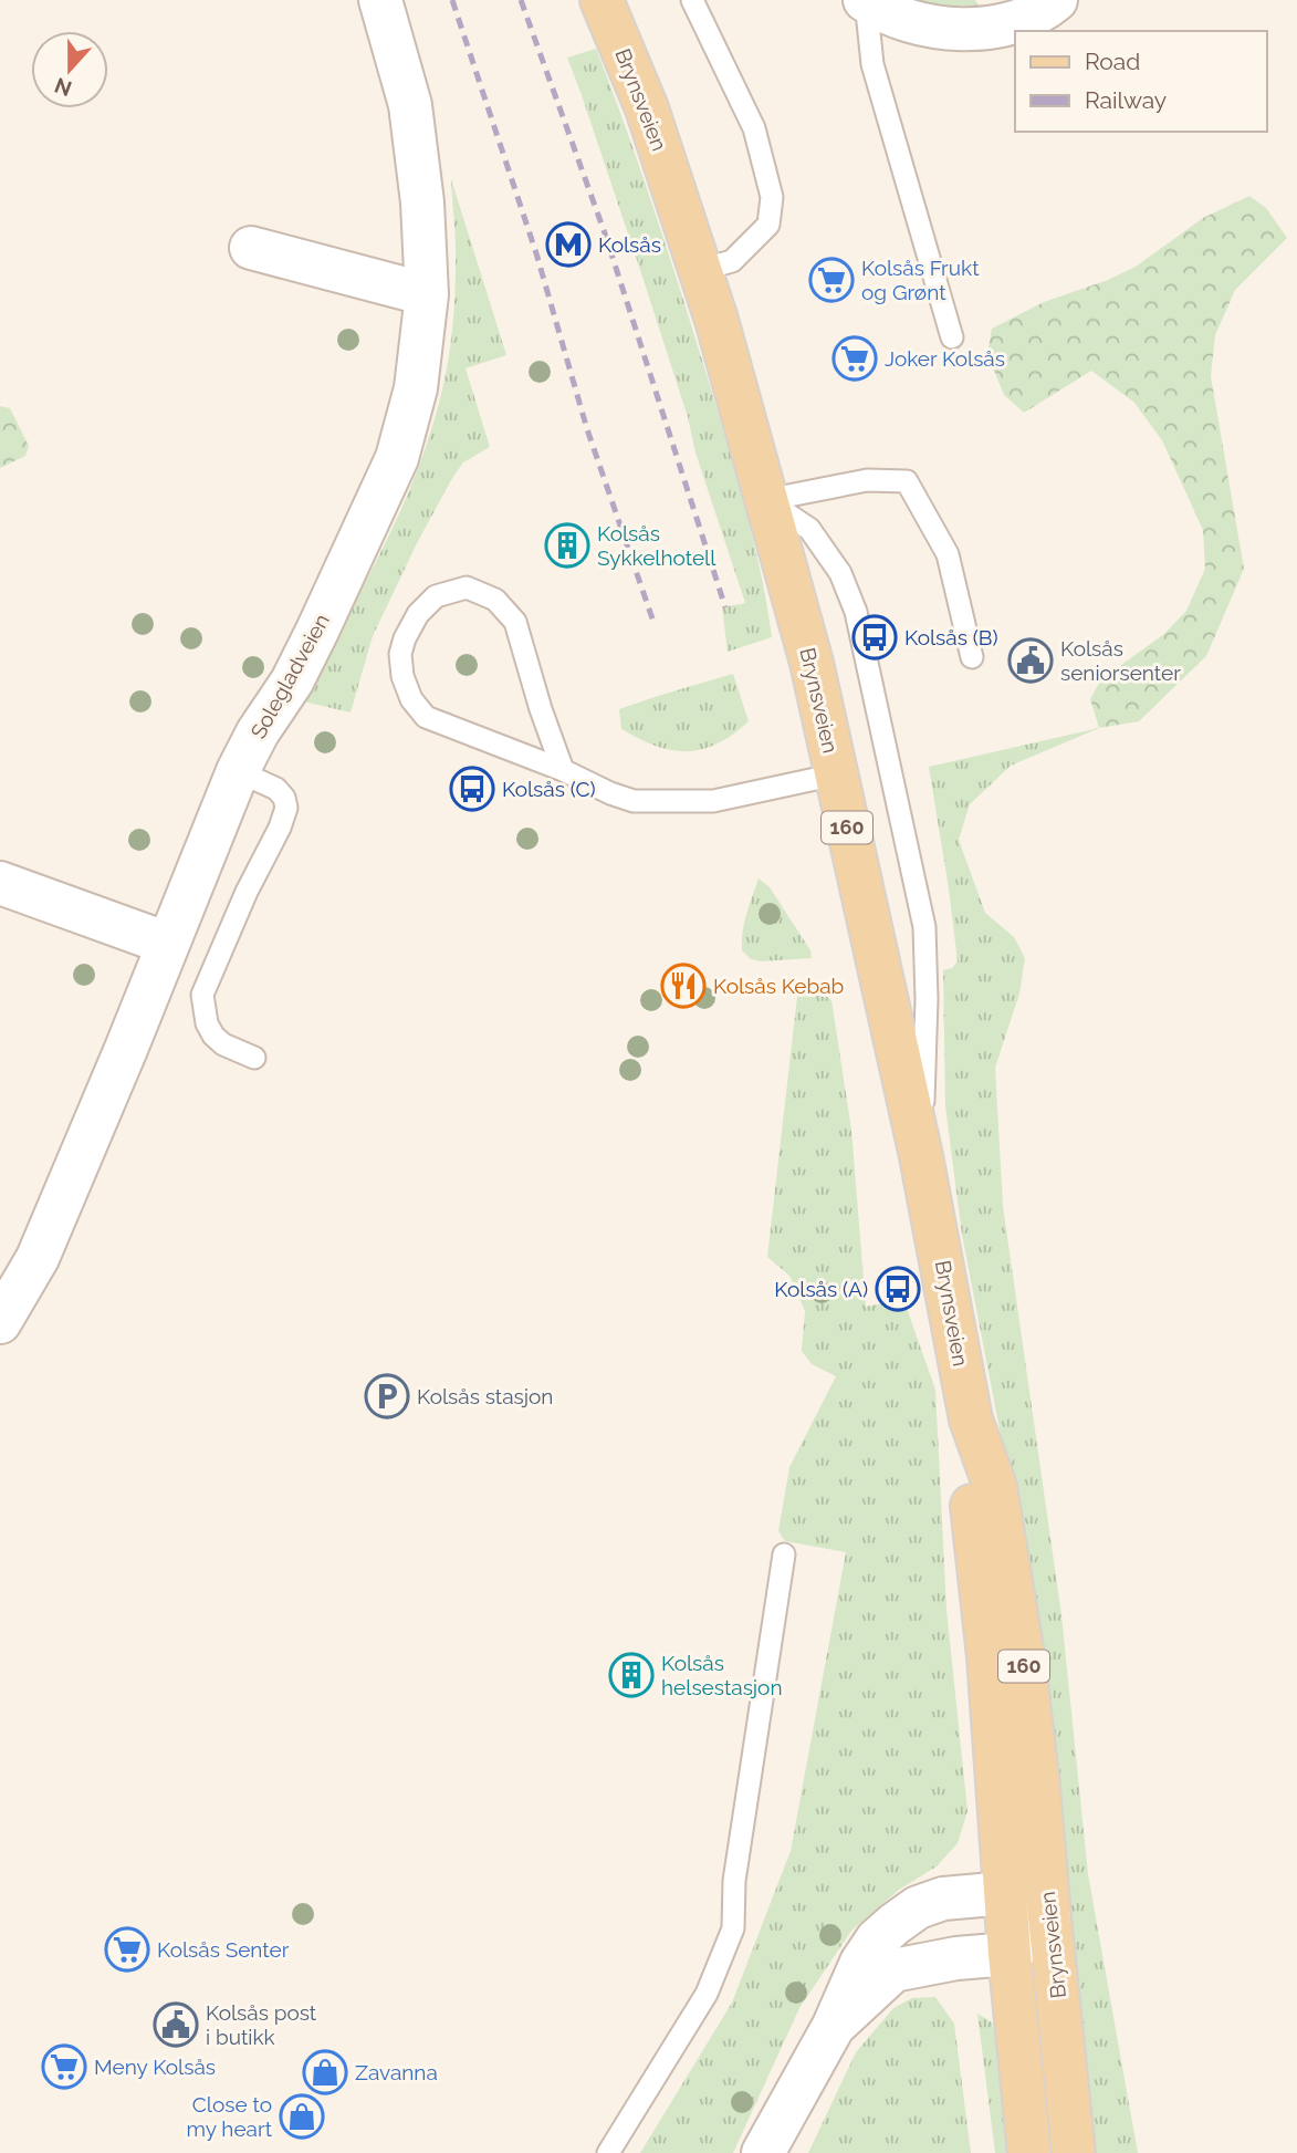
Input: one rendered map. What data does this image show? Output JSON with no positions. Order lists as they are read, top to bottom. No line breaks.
{"streets":{"main road":["Brynsveien","160"],"street":["Solegladveien"]},"places":{"metro station":["Kolsås"],"supermarket":["Kolsås Frukt og Grønt","Joker Kolsås","Kolsås Senter","Meny Kolsås"],"building":["Kolsås Sykkelhotell","Kolsås helsestasjon"],"bus stop":["Kolsås (B)","Kolsås (C)","Kolsås (A)"],"public building":["Kolsås seniorsenter","Kolsås post i butikk"],"restaurant":["Kolsås Kebab"],"parking":["Kolsås stasjon"],"shop":["Zavanna","Close to my heart"]},"legend":["Road","Railway"],"north":"bottom"}
